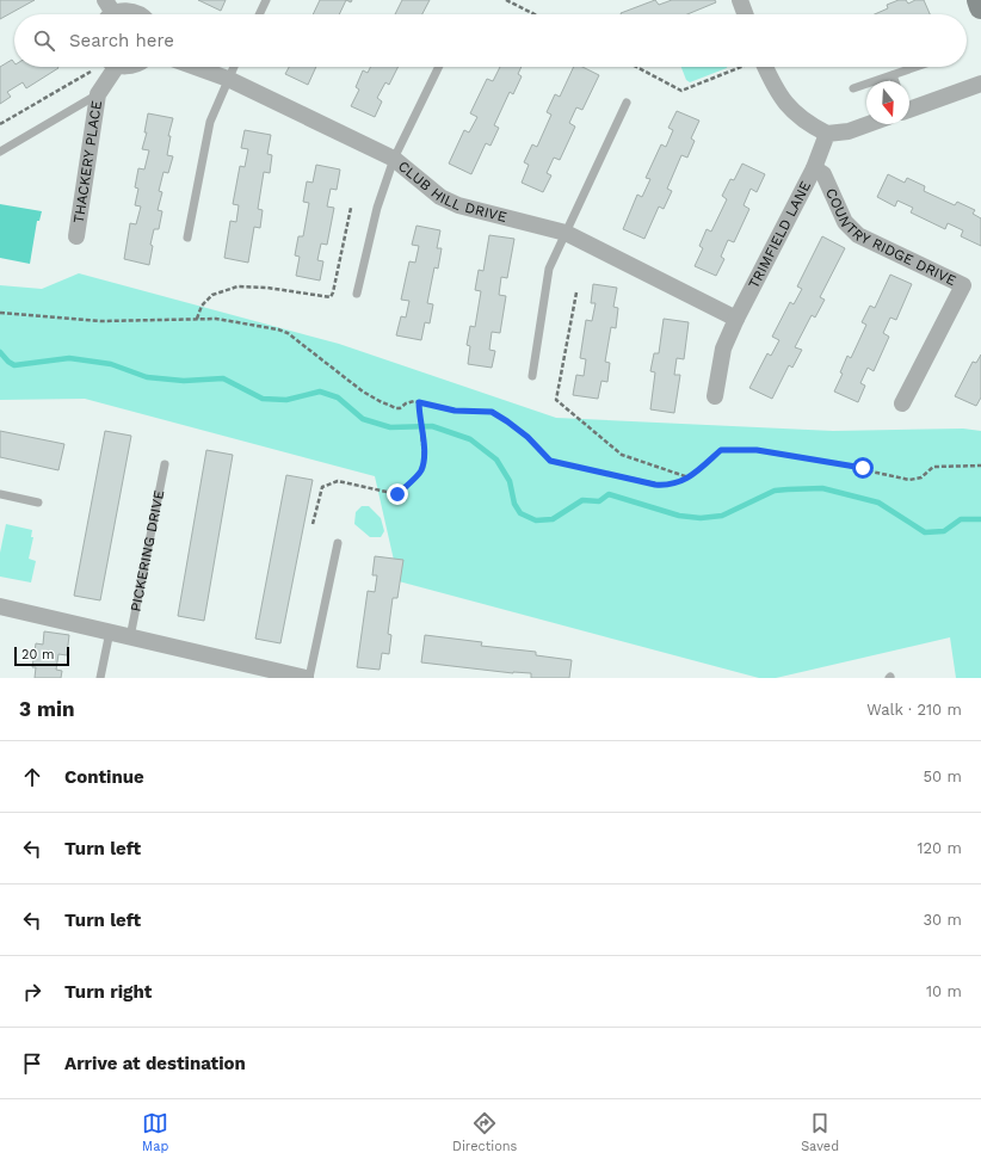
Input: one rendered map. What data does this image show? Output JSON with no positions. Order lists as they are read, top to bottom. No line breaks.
{"streets":{"street":["THACKERY PLACE","CLUB HILL DRIVE","COUNTRY RIDGE DRIVE","TRIMFIELD LANE"],"lane":["PICKERING DRIVE"]},"crossings":[["CLUB HILL DRIVE","TRIMFIELD LANE"],["COUNTRY RIDGE DRIVE","TRIMFIELD LANE"]],"scale_bar":"20 m","north":"bottom","page":{"search":"Search here","scale":"20 m","heading":["3 min","Walk · 210 m"],"list":[["Continue","50 m"],["Turn left","120 m"],["Turn left","30 m"],["Turn right","10 m"],"Arrive at destination"],"nav":["Map","Directions","Saved"]}}
